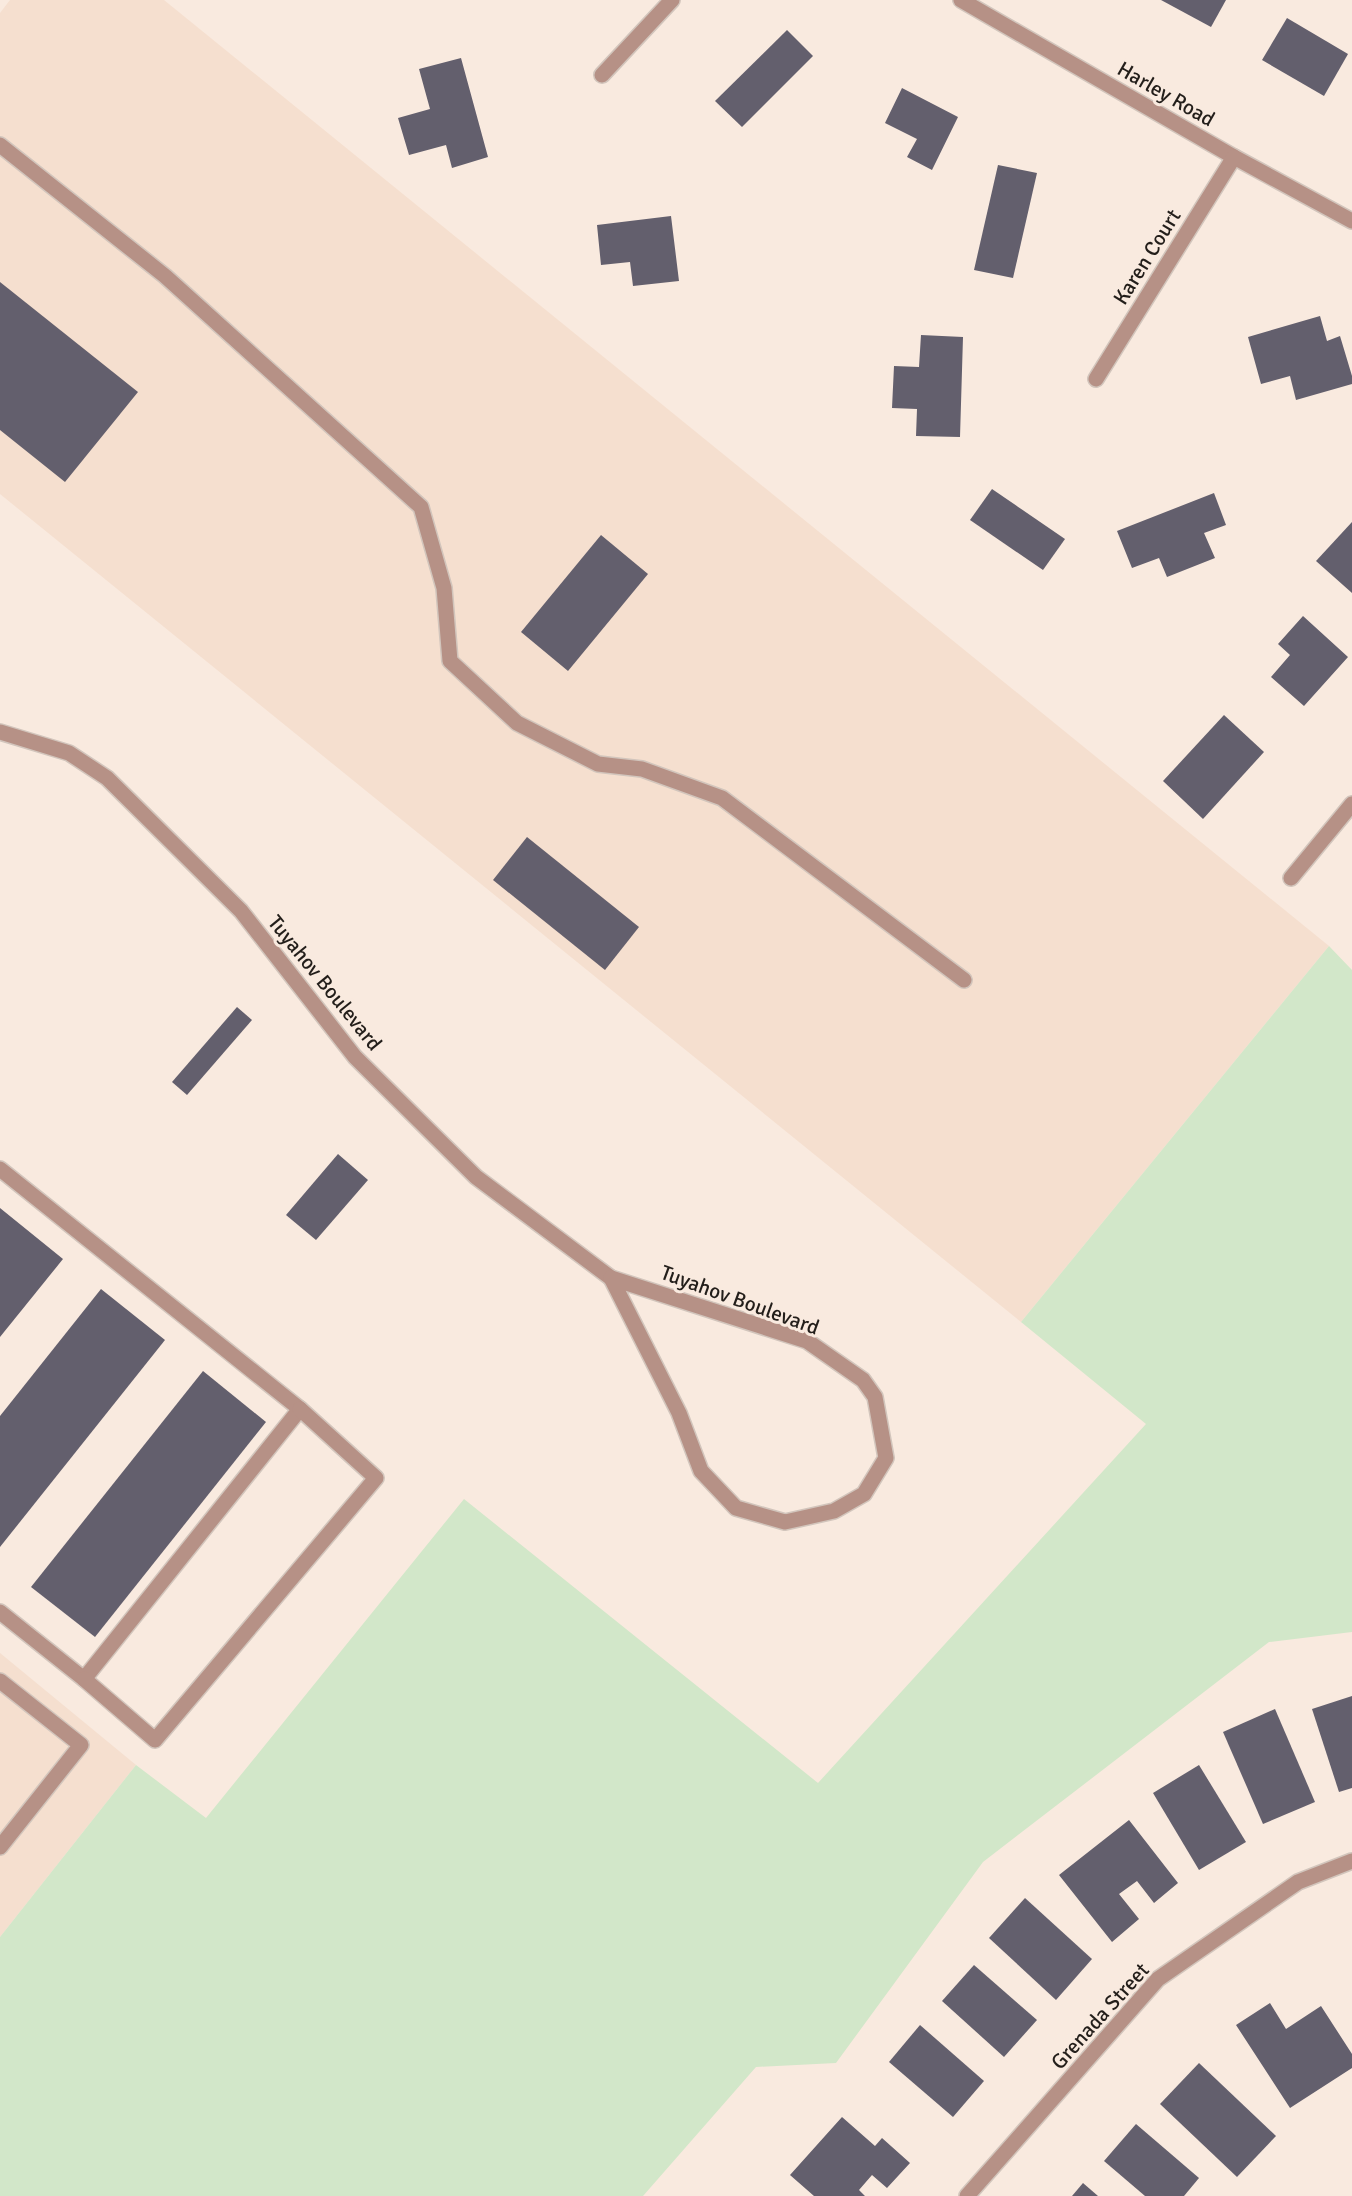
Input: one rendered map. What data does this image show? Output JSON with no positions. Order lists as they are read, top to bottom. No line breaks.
{"streets":{"street":["Harley Road","Karen Court","Tuyahov Boulevard","Grenada Street"]},"crossings":[["Harley Road","Karen Court"]]}
